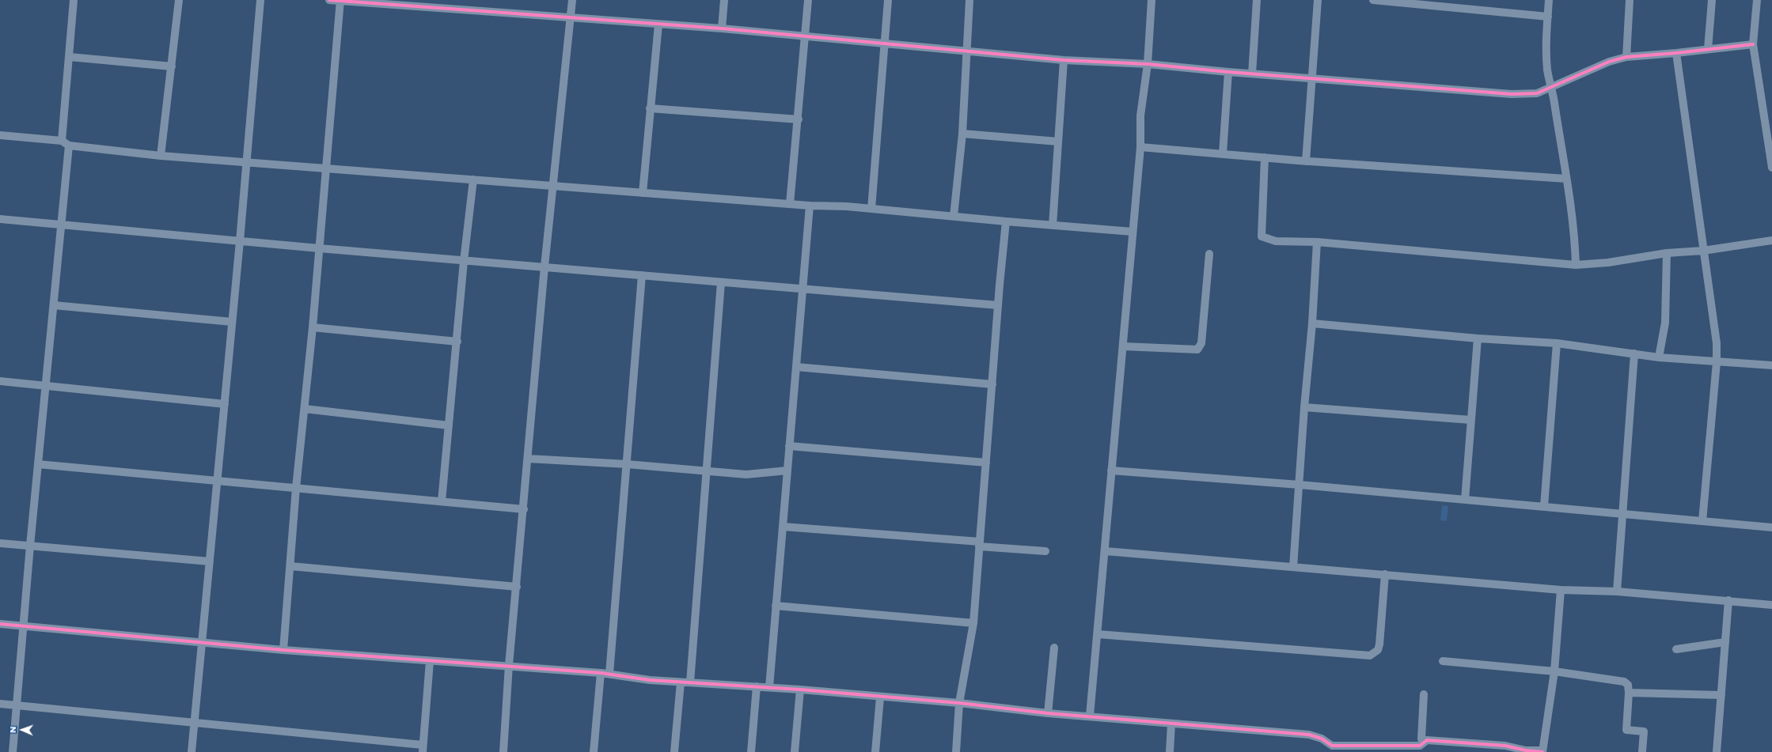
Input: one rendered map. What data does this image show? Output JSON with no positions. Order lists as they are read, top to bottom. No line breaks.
{"north":"left"}
